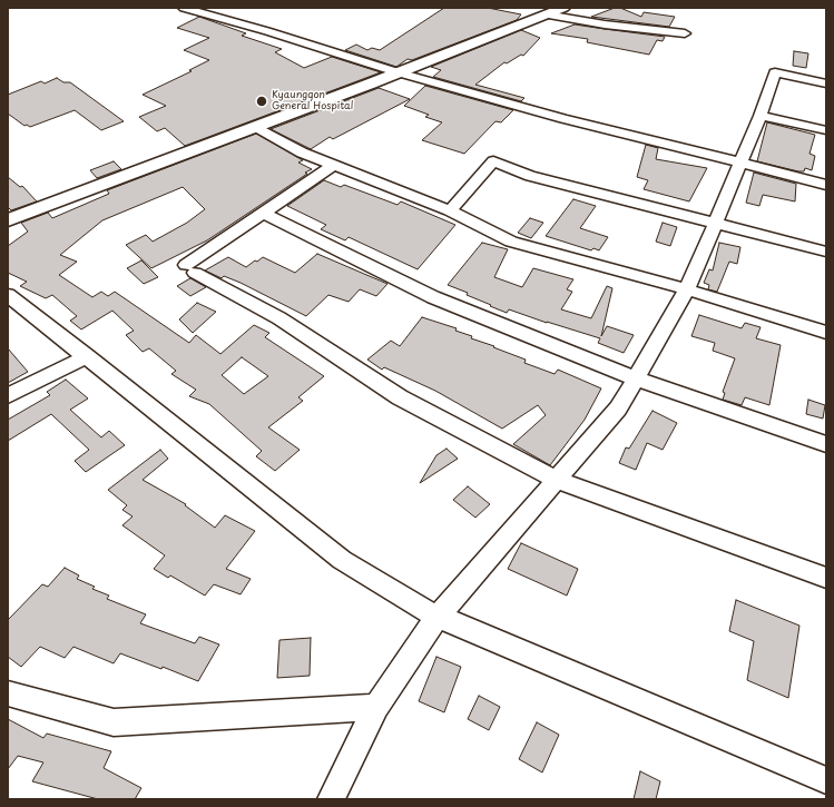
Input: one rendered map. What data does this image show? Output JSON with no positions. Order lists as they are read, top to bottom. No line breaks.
{"places":["Kyaunggon General Hospital"]}
